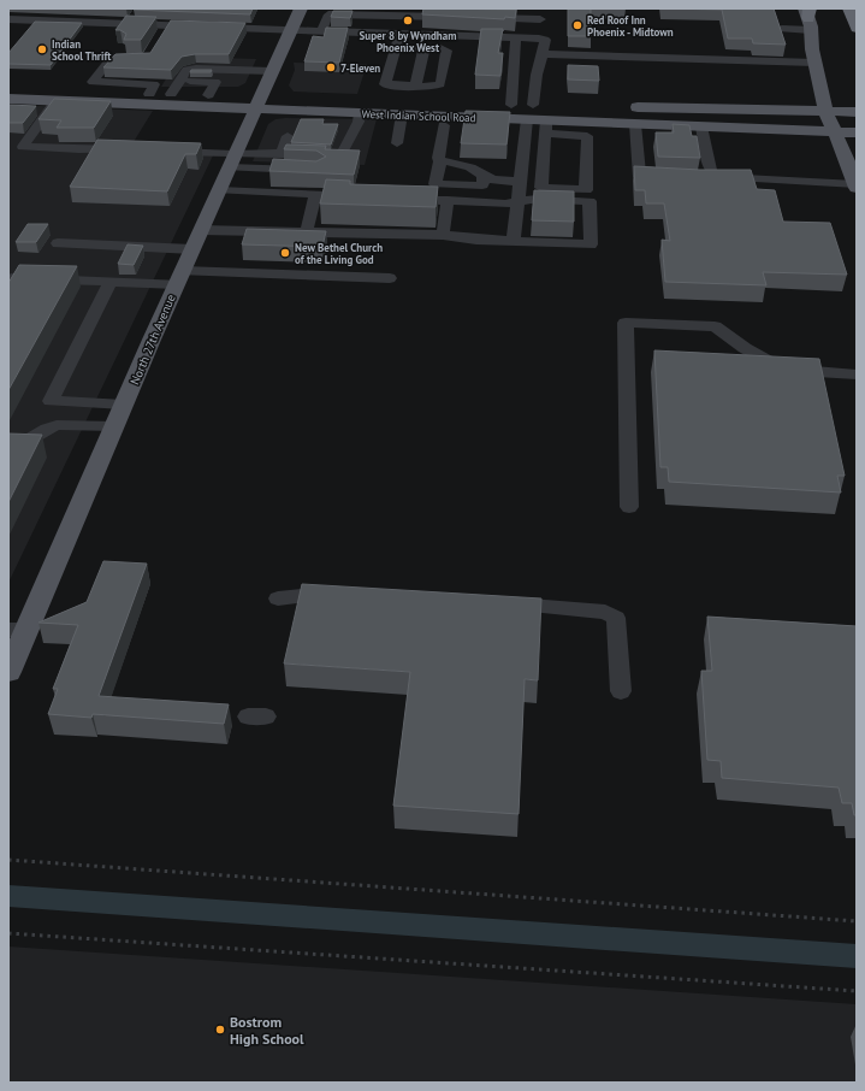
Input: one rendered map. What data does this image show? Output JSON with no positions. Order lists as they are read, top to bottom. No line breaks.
{"streets":{"main road":["West Indian School Road","North 27th Avenue"]},"crossings":[["West Indian School Road","North 27th Avenue"]],"places":["Super 8 by Wyndham Phoenix West","Red Roof Inn Phoenix - Midtown","Indian School Thrift","7-Eleven","New Bethel Church of the Living God","Bostrom High School"]}
